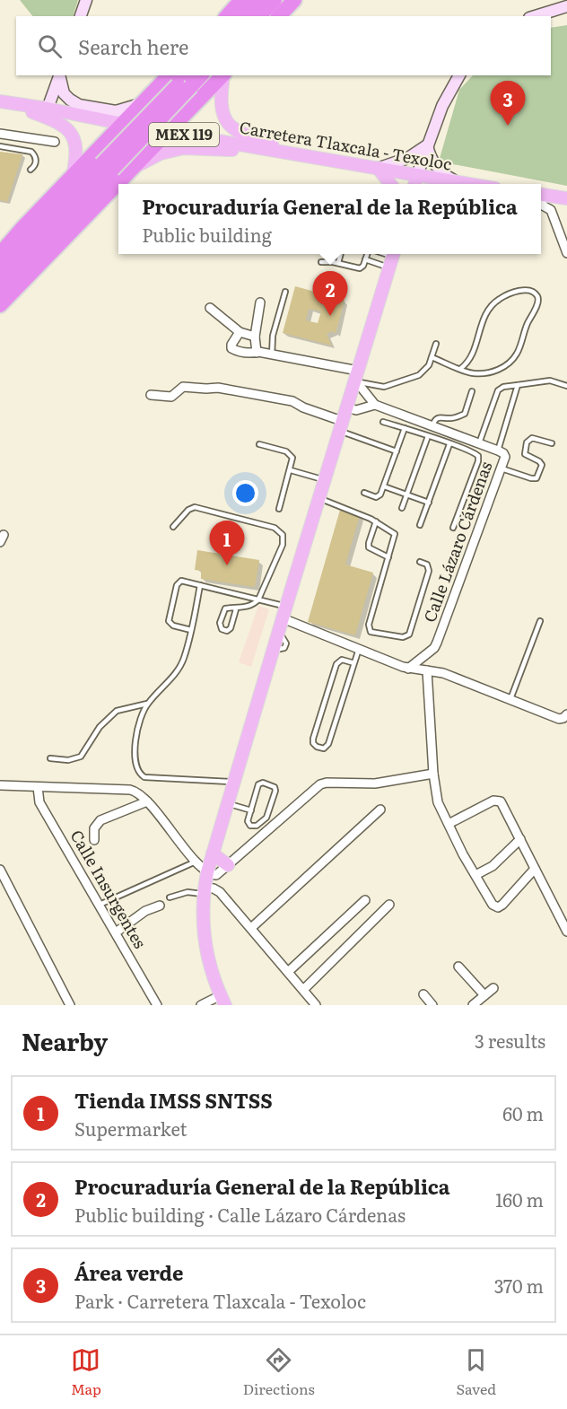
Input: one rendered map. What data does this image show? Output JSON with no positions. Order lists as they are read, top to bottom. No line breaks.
{"streets":{"main road":["MEX 119","Carretera Tlaxcala - Texoloc"],"street":["Calle Lázaro Cárdenas","Calle Insurgentes"]},"page":{"search":"Search here","pins":["3","2","1"],"popup":["Procuraduría General de la República","Public building"],"heading":["Nearby","3 results"],"list":[{"mark":"1","name":"Tienda IMSS SNTSS","note":"Supermarket","value":"60 m"},{"mark":"2","name":"Procuraduría General de la República","note":"Public building · Calle Lázaro Cárdenas","value":"160 m"},{"mark":"3","name":"Área verde","note":"Park · Carretera Tlaxcala - Texoloc","value":"370 m"}],"nav":["Map","Directions","Saved"]}}
